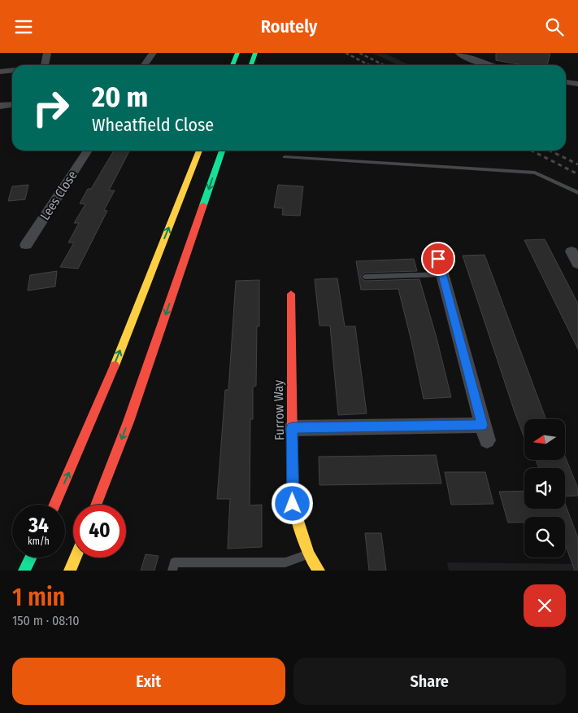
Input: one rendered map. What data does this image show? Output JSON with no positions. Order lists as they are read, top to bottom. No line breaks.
{"streets":{"main road":["Furrow Way"],"street":["Lees Close"]},"north":"left","page":{"header":"Routely","turn":["20 m","Wheatfield Close"],"speed":"34 km/h","limit":"40","heading":["1 min","150 m · 08:10"],"buttons":["Exit","Share"]}}
